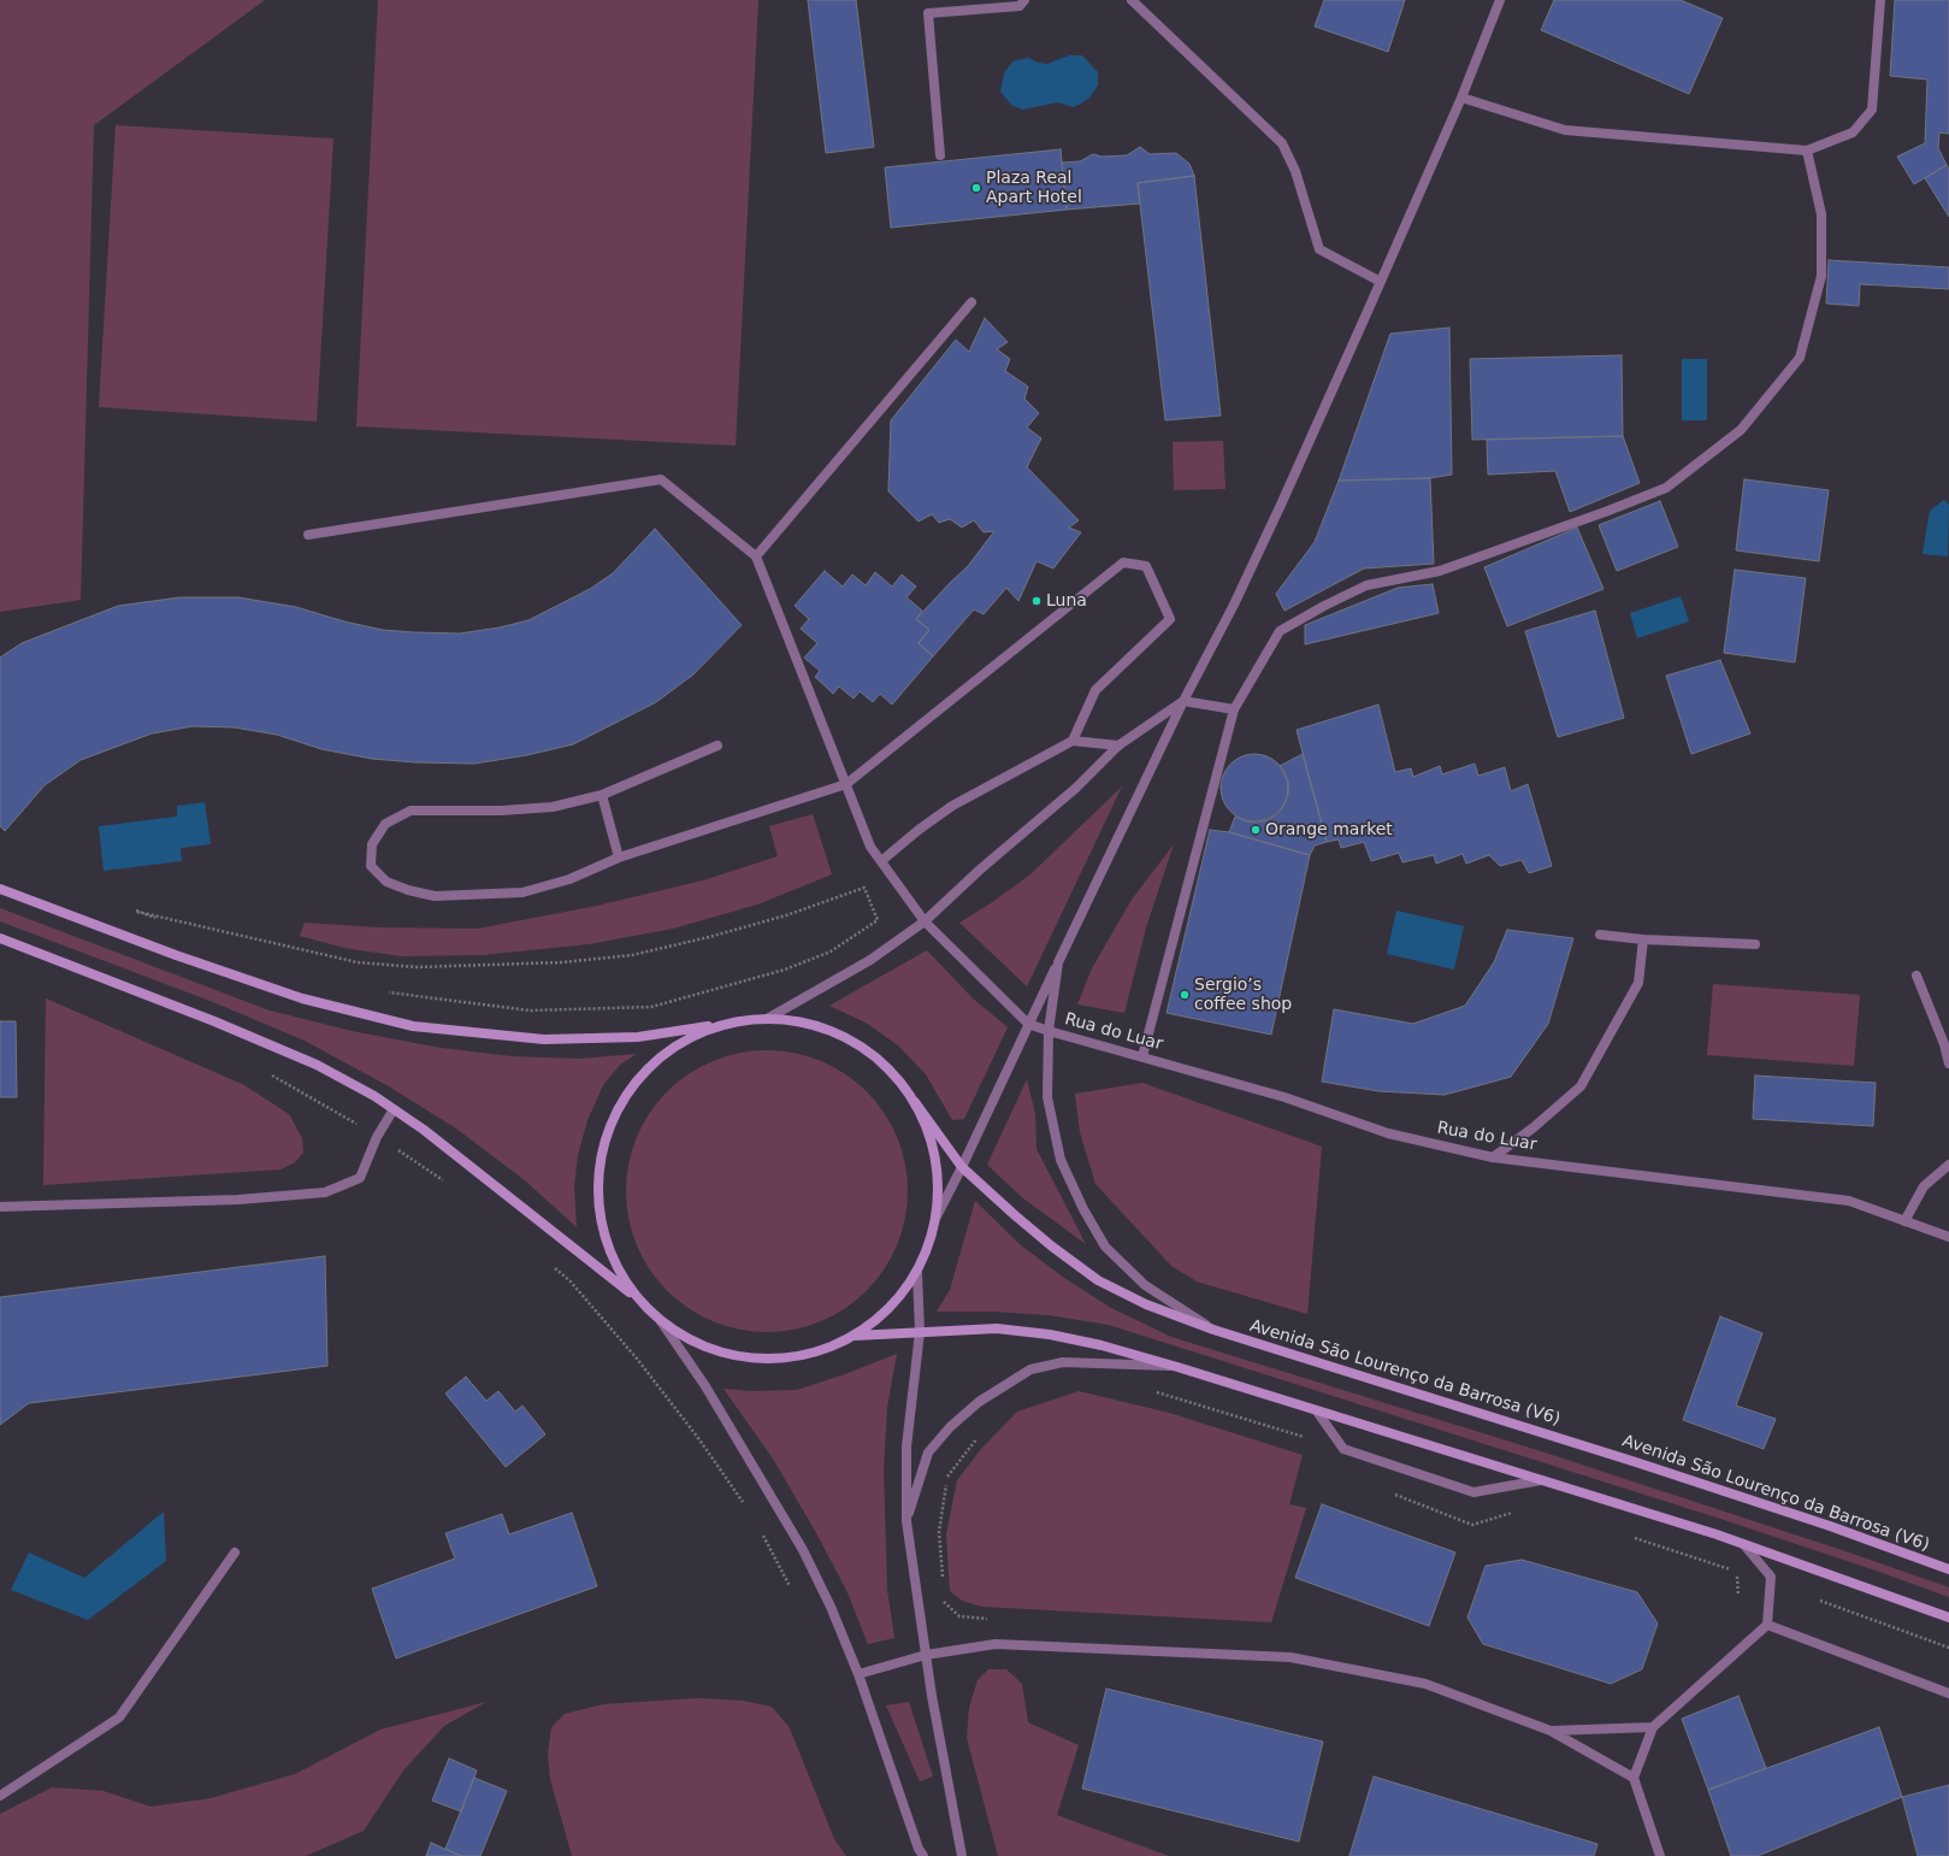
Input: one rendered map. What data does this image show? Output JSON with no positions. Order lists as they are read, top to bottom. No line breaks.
{"streets":{"main road":["Avenida São Lourenço da Barrosa (V6)"],"street":["Rua do Luar"]},"places":["Plaza Real Apart Hotel","Luna","Orange market","Sergio’s coffee shop"]}
